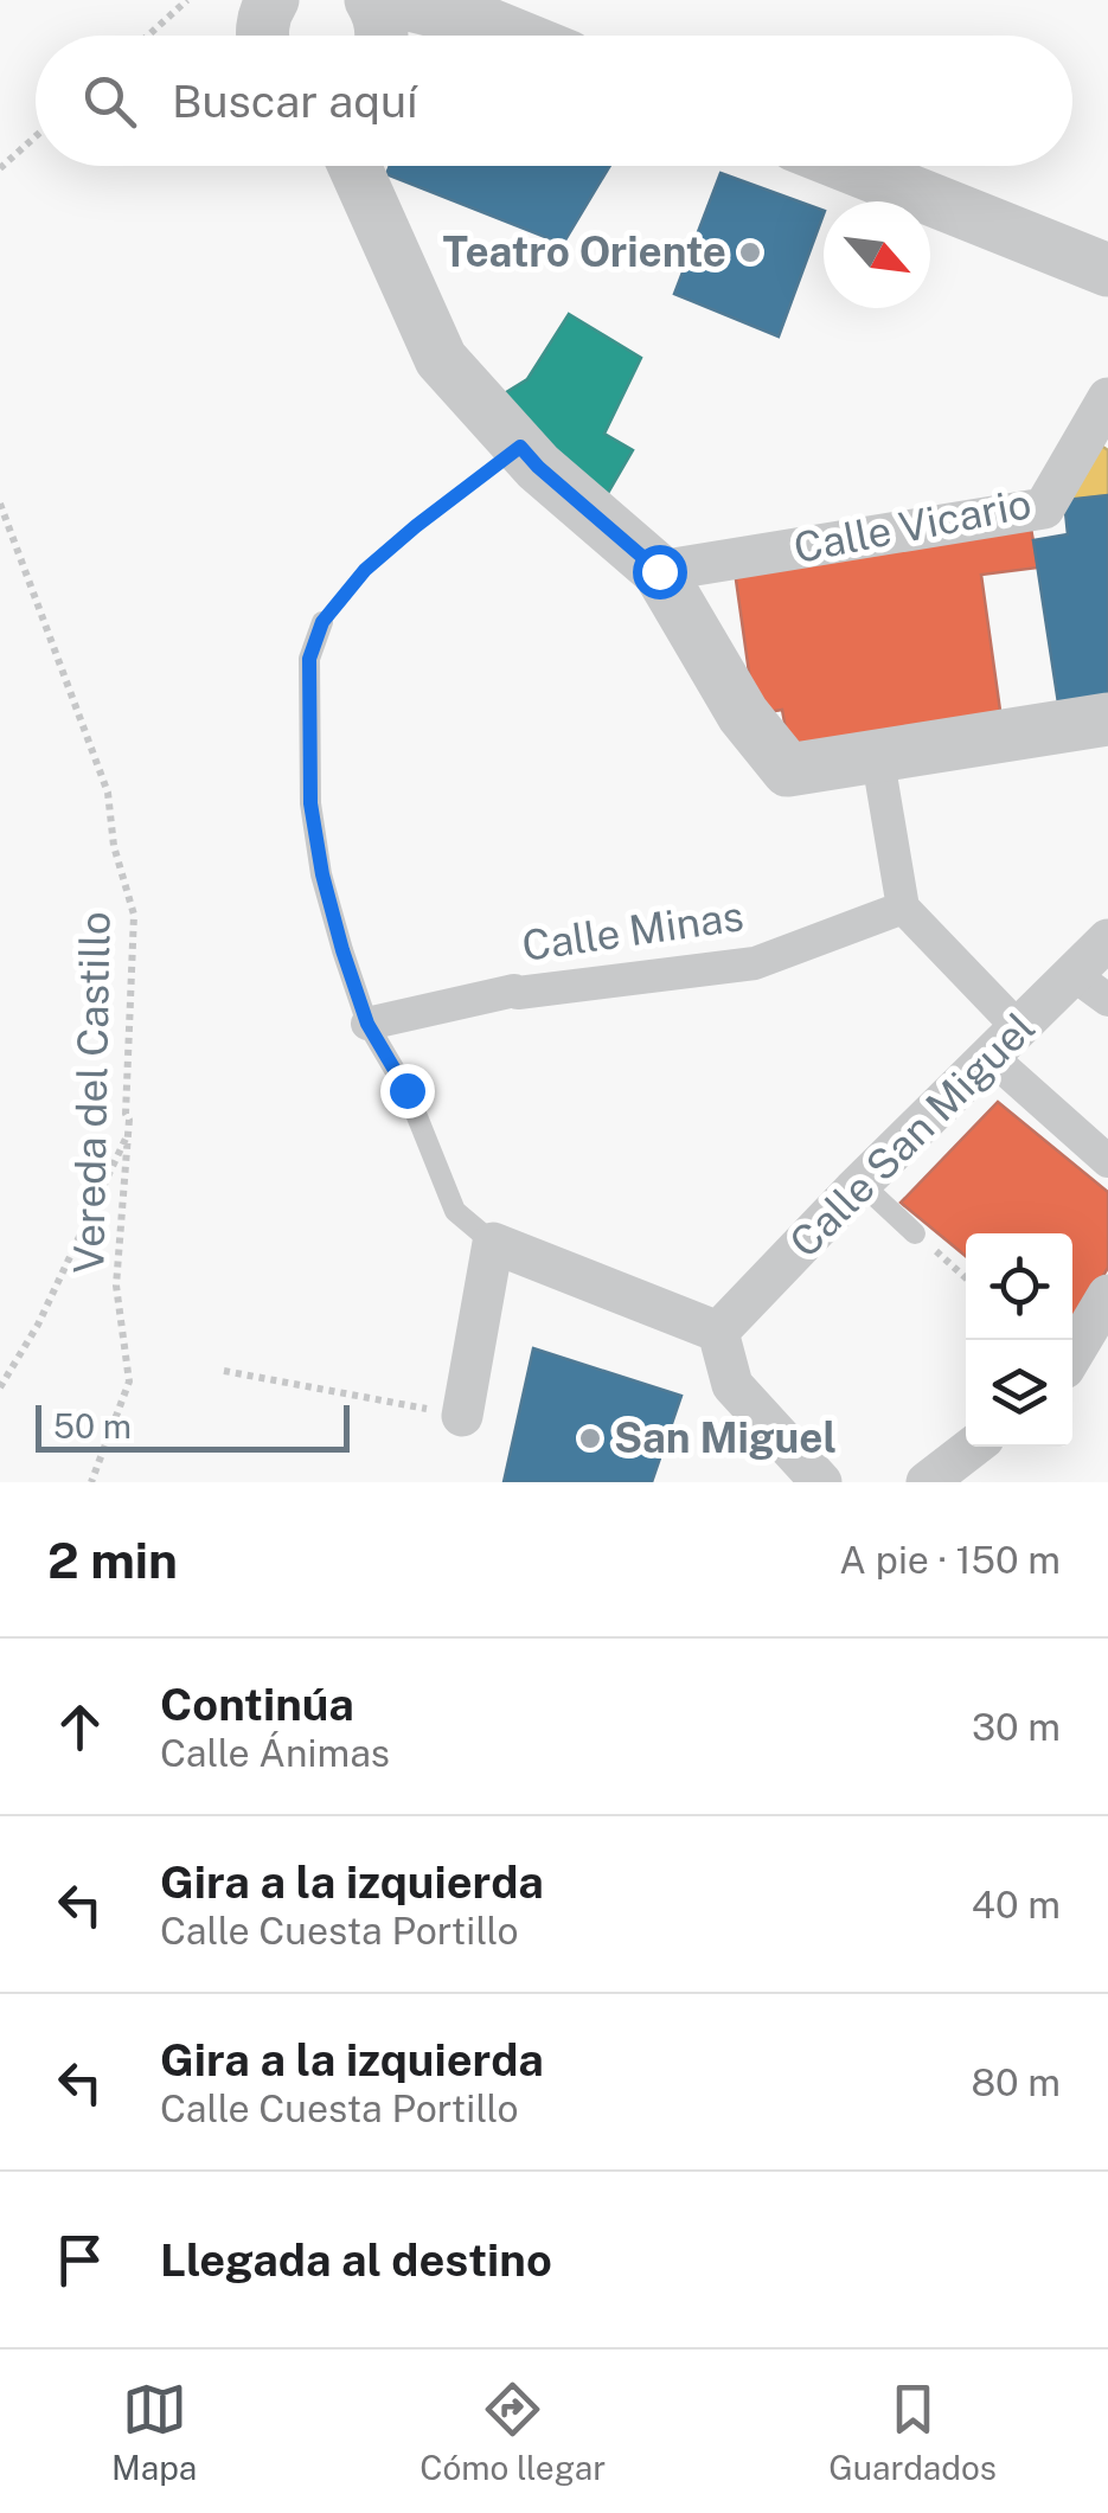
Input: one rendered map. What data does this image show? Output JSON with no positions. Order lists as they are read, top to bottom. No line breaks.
{"streets":{"street":["Calle Vicario","Calle Minas","Calle San Miguel"],"path":["Vereda del Castillo"]},"places":["Teatro Oriente","San Miguel"],"scale_bar":"50 m","north":"bottom right","page":{"search":"Buscar aquí","scale":"50 m","heading":["2 min","A pie · 150 m"],"list":[["Continúa","Calle Ánimas","30 m"],["Gira a la izquierda","Calle Cuesta Portillo","40 m"],["Gira a la izquierda","Calle Cuesta Portillo","80 m"],"Llegada al destino"],"nav":["Mapa","Cómo llegar","Guardados"]}}
